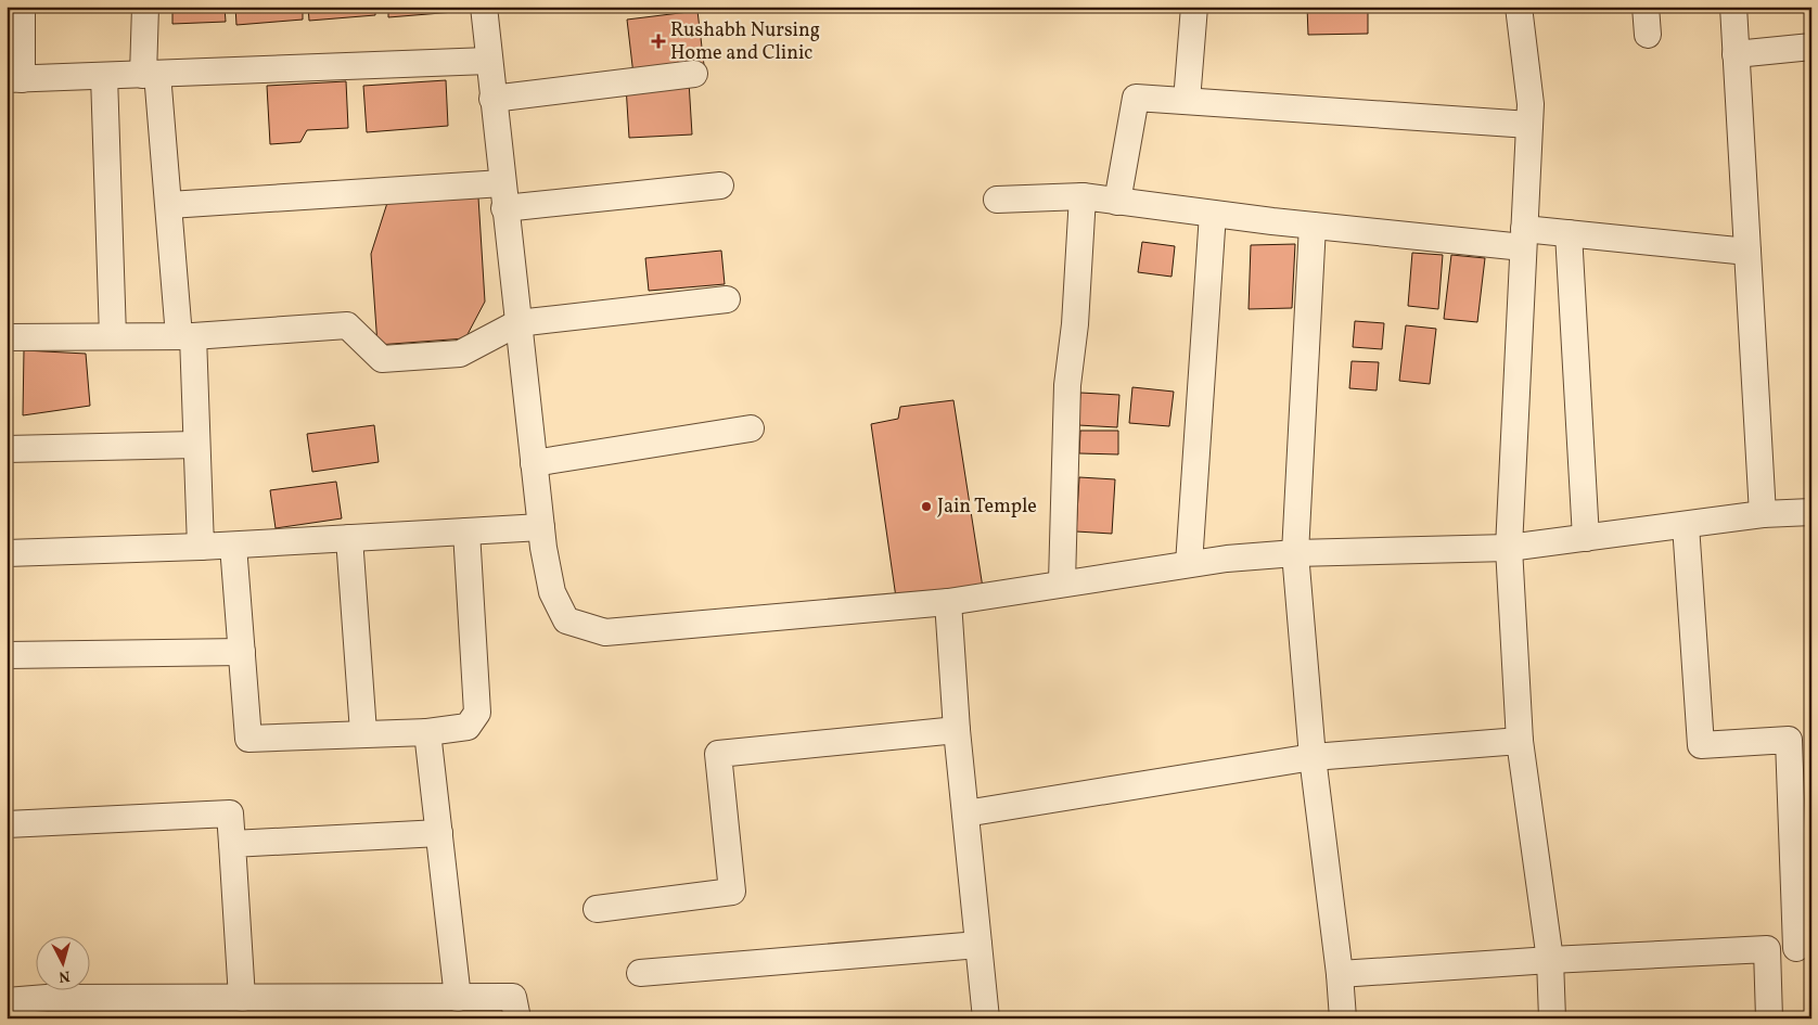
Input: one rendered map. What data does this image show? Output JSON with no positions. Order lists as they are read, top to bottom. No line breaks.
{"places":{"health":["Rushabh Nursing Home and Clinic"],"other":["Jain Temple"]},"north":"bottom"}
